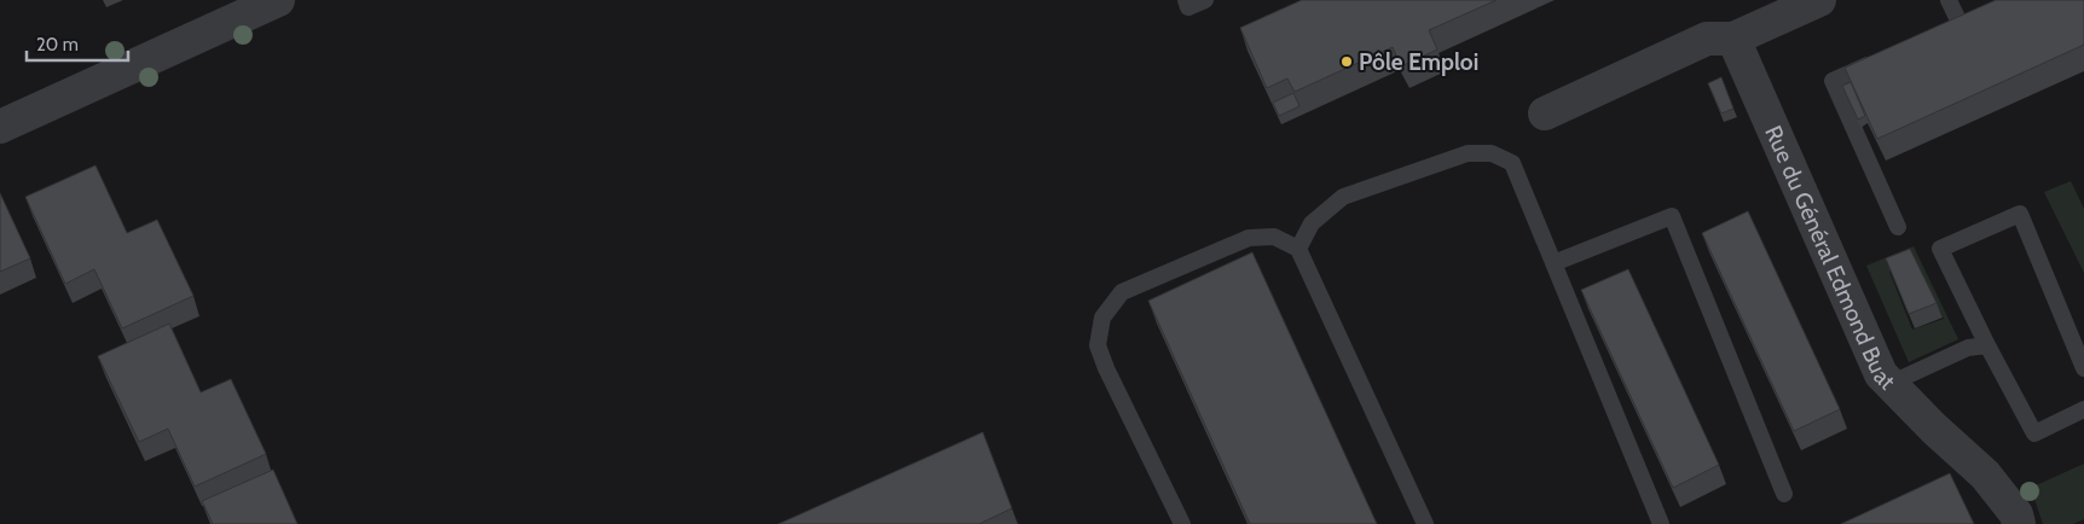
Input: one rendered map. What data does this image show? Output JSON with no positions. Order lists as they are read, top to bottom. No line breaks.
{"streets":{"street":["Rue du Général Edmond Buat"]},"places":["Pôle Emploi"],"scale_bar":"20 m"}
